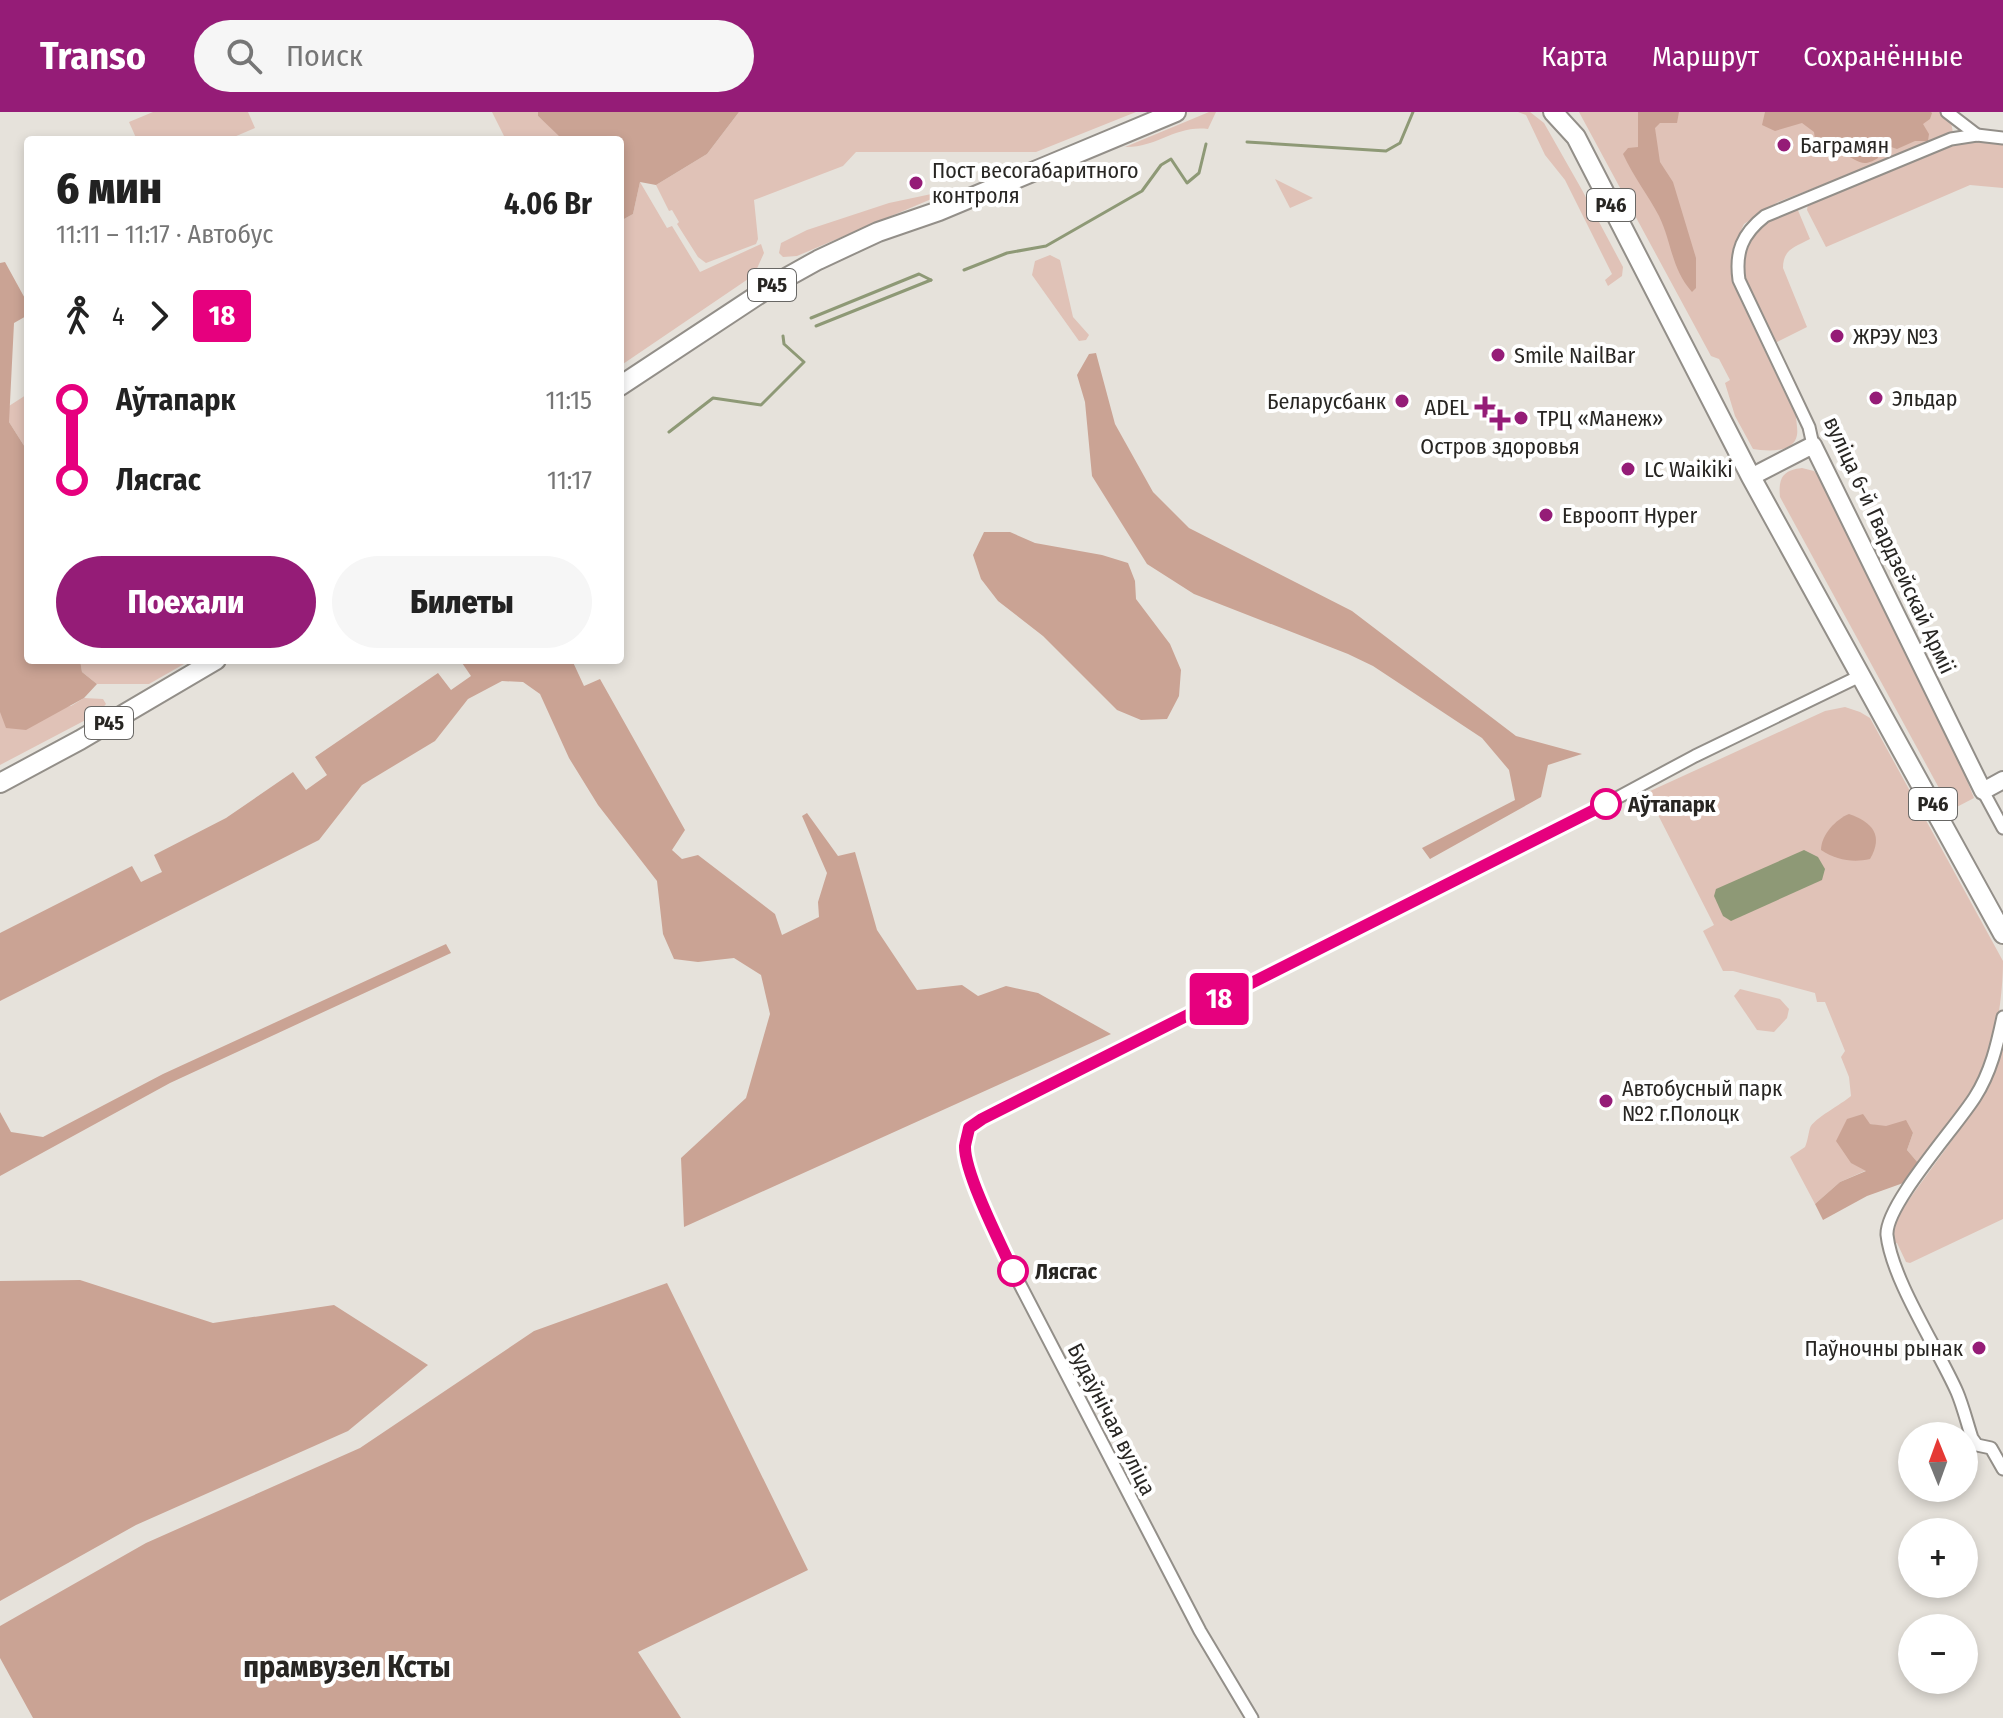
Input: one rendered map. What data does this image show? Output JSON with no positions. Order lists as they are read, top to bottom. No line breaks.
{"streets":{"main road":["Р46","Р45"],"street":["вуліца 6-й Гвардзейскай Арміі","Будаўнічая вуліца"]},"crossings":[["Р46","Будаўнічая вуліца"]],"districts":["прамвузел Ксты"],"places":{"other":["Баграмян","Пост весогабаритного контроля","ЖРЭУ №3","Smile NailBar","Эльдар","Беларусбанк","ТРЦ «Манеж»","LC Waikiki","Евроопт Hyper","Аўтапарк","Автобусный парк №2 г.Полоцк","Лясгас","Паўночны рынак"],"health":["ADEL","Остров здоровья"]},"lines":["bus line 18"],"north":"top","page":{"header":"Transo","search":"Поиск","nav":["Карта","Маршрут","Сохранённые"],"on_map":"18","heading":["6 мин","11:11 – 11:17 · Автобус","4.06 Br"],"legs":["4","18"],"list":[{"name":"Аўтапарк","value":"11:15"},{"name":"Лясгас","value":"11:17"}],"buttons":["Поехали","Билеты"],"map_buttons":["+","−"]}}
